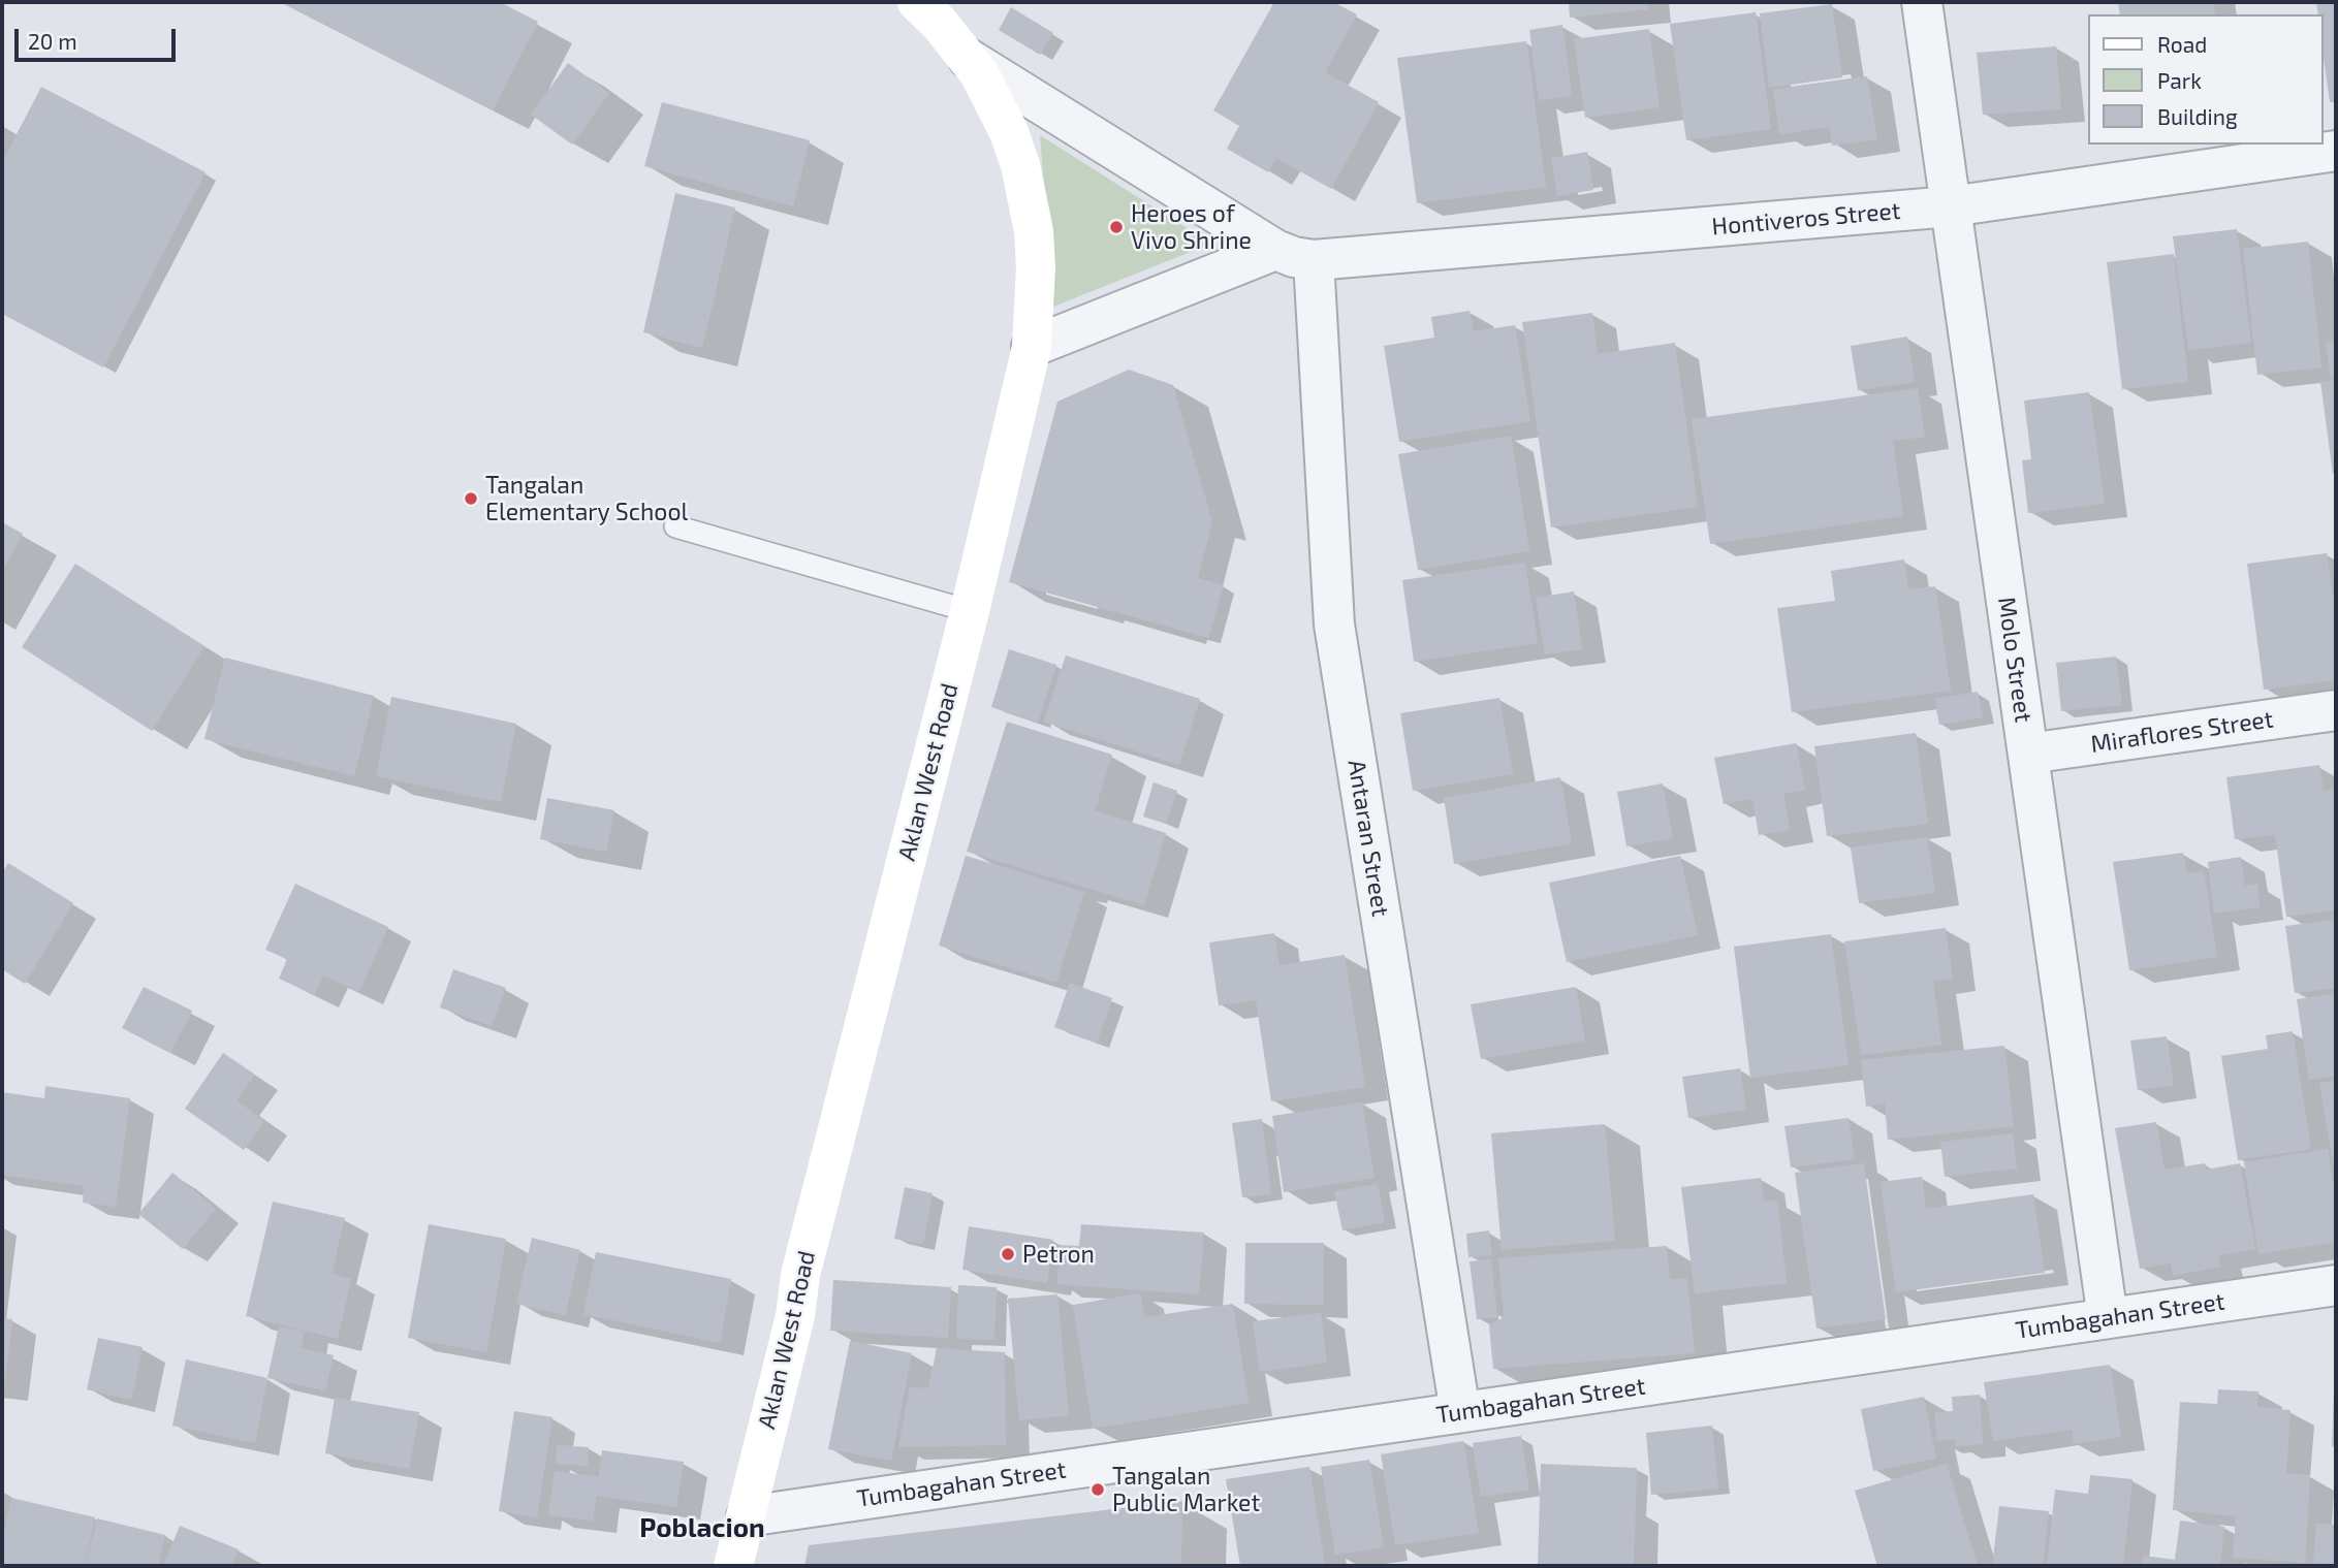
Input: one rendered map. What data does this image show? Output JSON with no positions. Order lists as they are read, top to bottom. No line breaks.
{"streets":{"main road":["Aklan West Road"],"street":["Hontiveros Street","Molo Street","Miraflores Street","Antaran Street","Tumbagahan Street"]},"crossings":[["Hontiveros Street","Molo Street"],["Hontiveros Street","Aklan West Road"],["Hontiveros Street","Antaran Street"],["Molo Street","Miraflores Street"],["Molo Street","Tumbagahan Street"],["Aklan West Road","Tumbagahan Street"],["Antaran Street","Tumbagahan Street"]],"districts":["Poblacion"],"places":["Heroes of Vivo Shrine","Tangalan Elementary School","Petron","Tangalan Public Market"],"legend":["Road","Park","Building"],"scale_bar":"20 m"}
